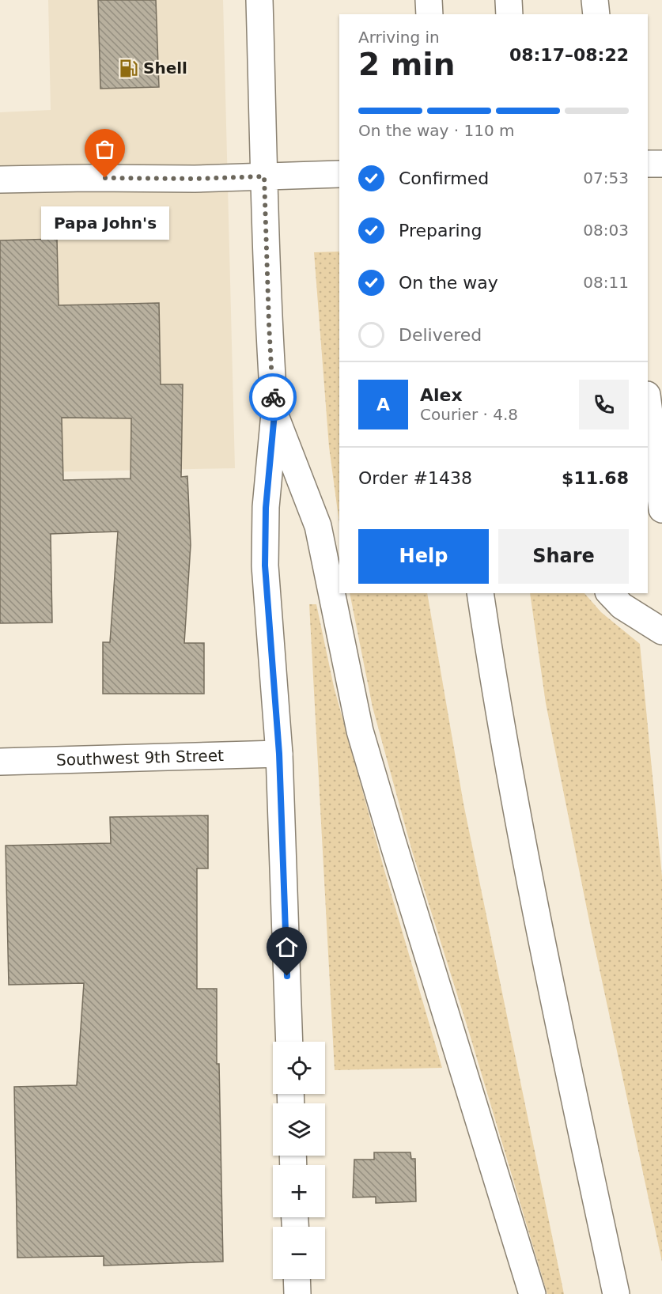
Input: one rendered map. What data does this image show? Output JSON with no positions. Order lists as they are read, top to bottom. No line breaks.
{"streets":{"main road":["Southwest 9th Street"]},"places":{"fuel station":["Shell"],"other":["Papa John's"]},"page":{"heading":["2 min","Arriving in","08:17–08:22"],"panel":["Alex","Courier · 4.8","Order #1438","$11.68"],"bar":"On the way · 110 m","list":[["Confirmed","07:53"],["Preparing","08:03"],["On the way","08:11"],"Delivered"],"bubble":"Papa John's","round":"A","buttons":["Help","Share"],"map_buttons":["+","−"]}}
